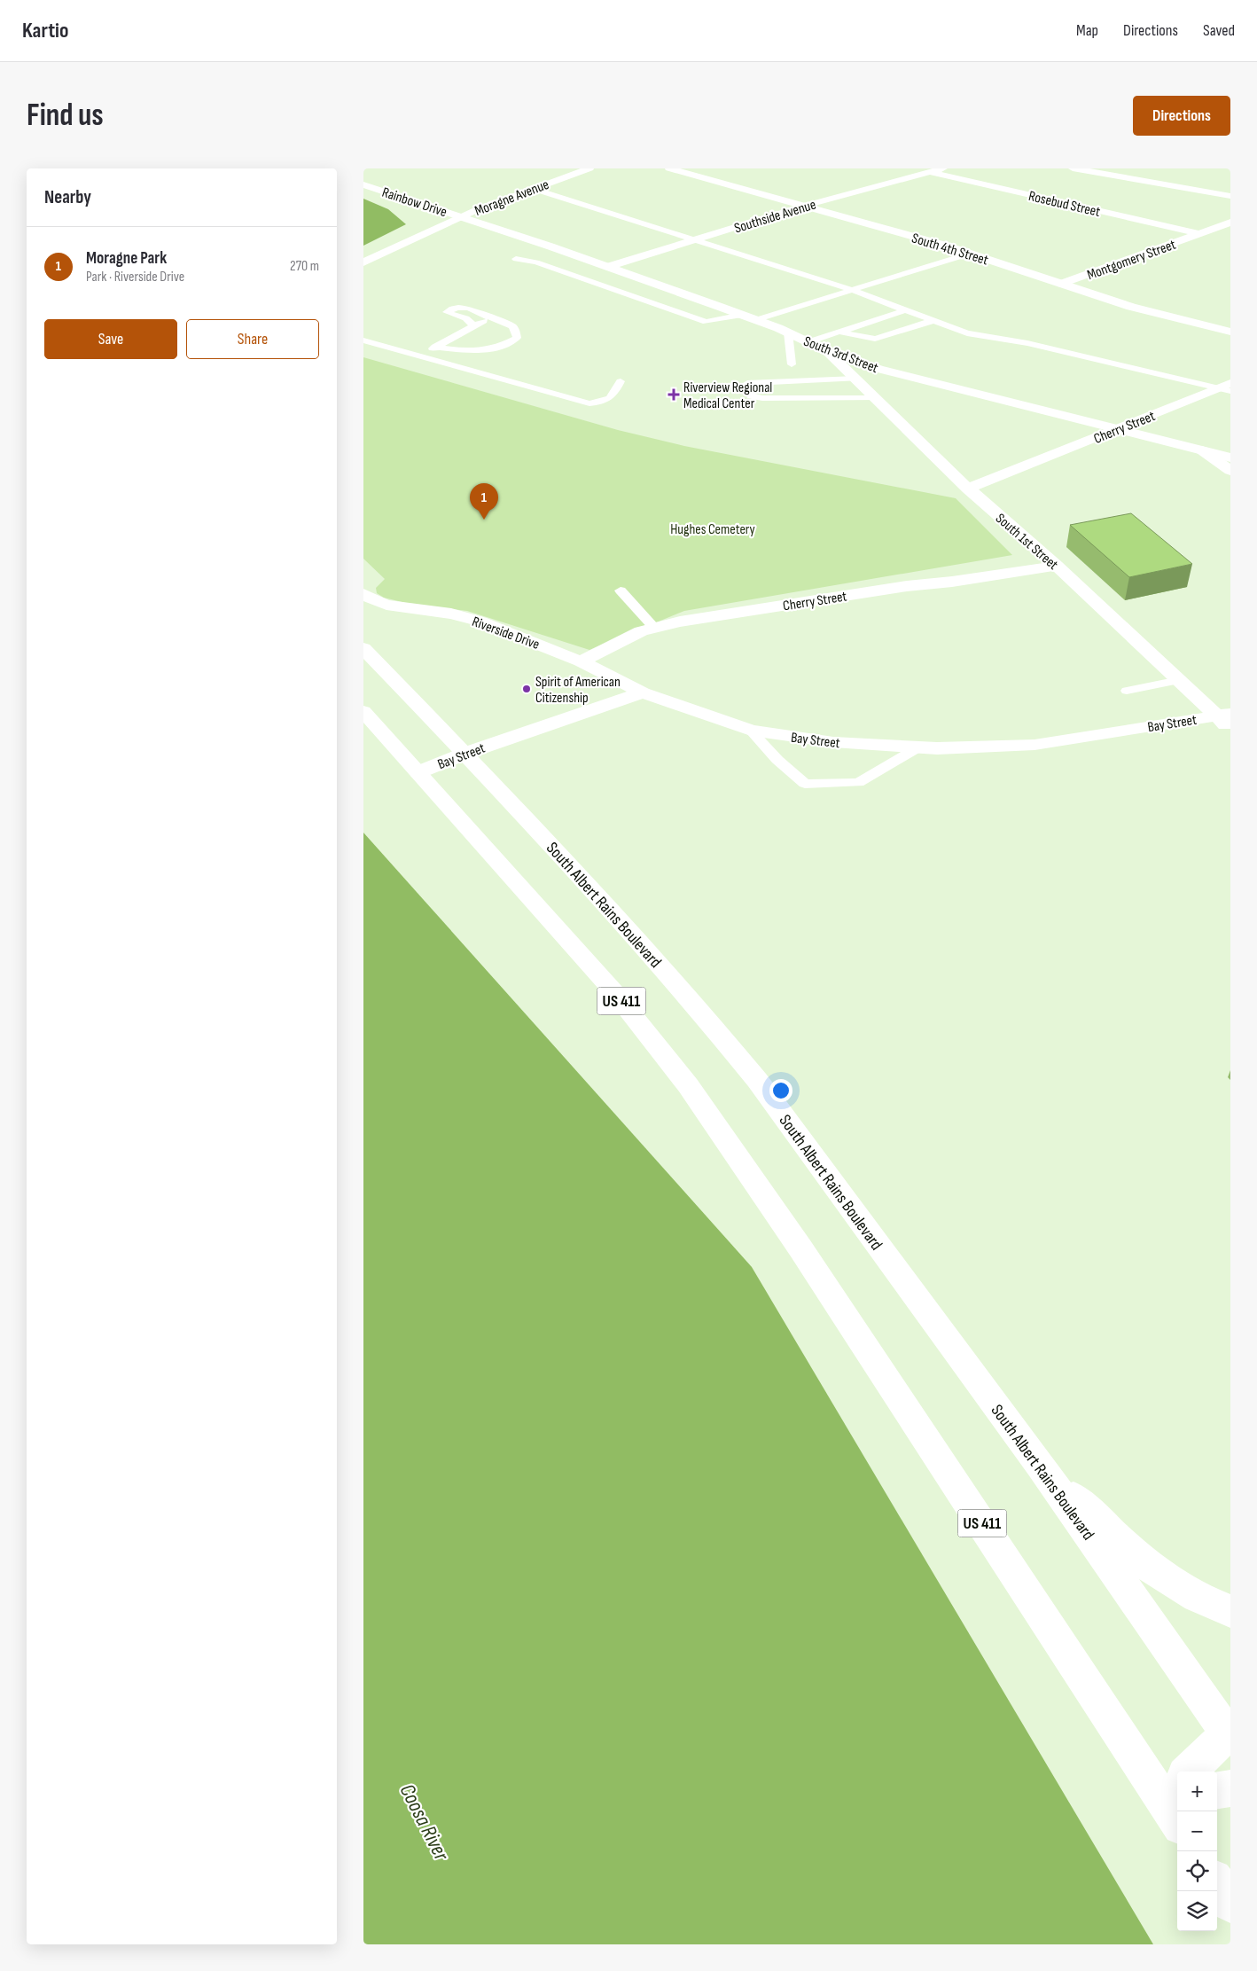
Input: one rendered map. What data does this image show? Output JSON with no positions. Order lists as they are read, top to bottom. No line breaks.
{"streets":{"street":["Moragne Avenue","Rainbow Drive","Rosebud Street","Southside Avenue","South 4th Street","Montgomery Street","South 3rd Street","Cherry Street","South 1st Street","Riverside Drive","Bay Street","South Albert Rains Boulevard","US 411"]},"crossings":[["Moragne Avenue","Rainbow Drive"],["Moragne Avenue","South 3rd Street"],["Rainbow Drive","South 3rd Street"],["Rosebud Street","Southside Avenue"],["Rosebud Street","Montgomery Street"],["Southside Avenue","South 4th Street"],["Southside Avenue","South 3rd Street"],["South 4th Street","Montgomery Street"],["South 3rd Street","Cherry Street"],["South 3rd Street","South 1st Street"],["Cherry Street","South 1st Street"],["Cherry Street","Riverside Drive"],["South 1st Street","Bay Street"],["Riverside Drive","Bay Street"],["Bay Street","South Albert Rains Boulevard"],["Bay Street","US 411"]],"water":["Coosa River"],"parks":["Hughes Cemetery"],"places":{"health":["Riverview Regional Medical Center"],"other":["Spirit of American Citizenship"]},"page":{"header":"Kartio","nav":["Map","Directions","Saved"],"buttons":["Directions",["Save","Share"]],"title":"Find us","heading":"Nearby","list":[{"mark":"1","name":"Moragne Park","note":"Park · Riverside Drive","value":"270 m"}],"pins":"1","map_buttons":["+","−"]}}
